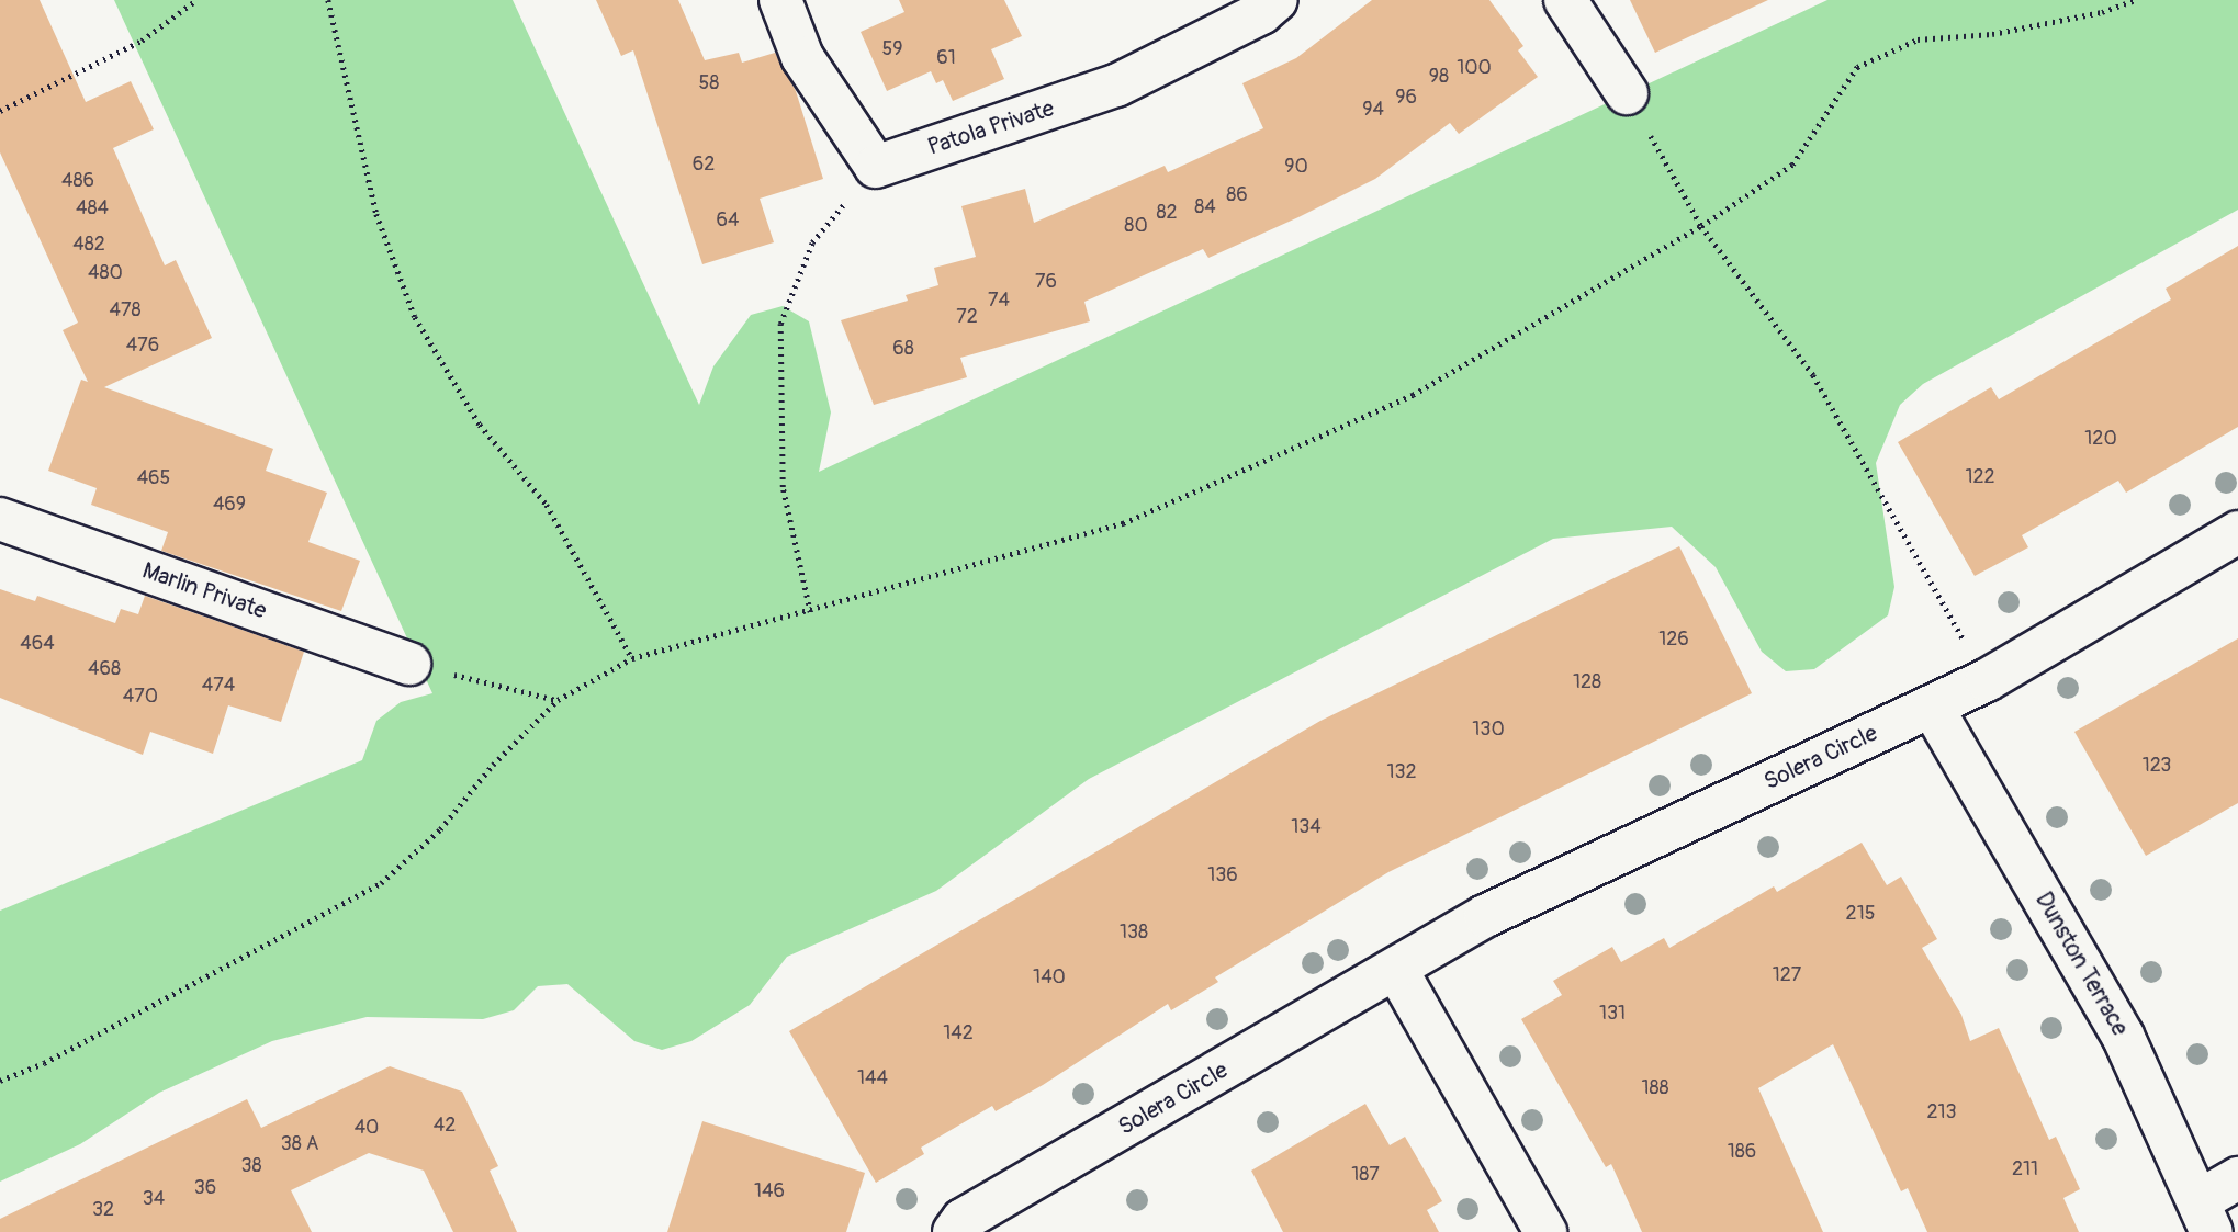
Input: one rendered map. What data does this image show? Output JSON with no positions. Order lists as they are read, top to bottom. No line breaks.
{"streets":{"street":["Patola Private","Marlin Private","Solera Circle","Dunston Terrace"]},"crossings":[["Solera Circle","Dunston Terrace"]],"house_numbers":["59","61","100","98","58","96","94","62","90","486","86","84","484","82","64","80","482","480","76","74","478","72","476","68","120","122","465","469","126","464","468","128","474","470","130","123","132","134","136","215","138","127","140","131","142","144","188","213","42","40","38 A","186","38","211","187","36","146","34","32"]}
